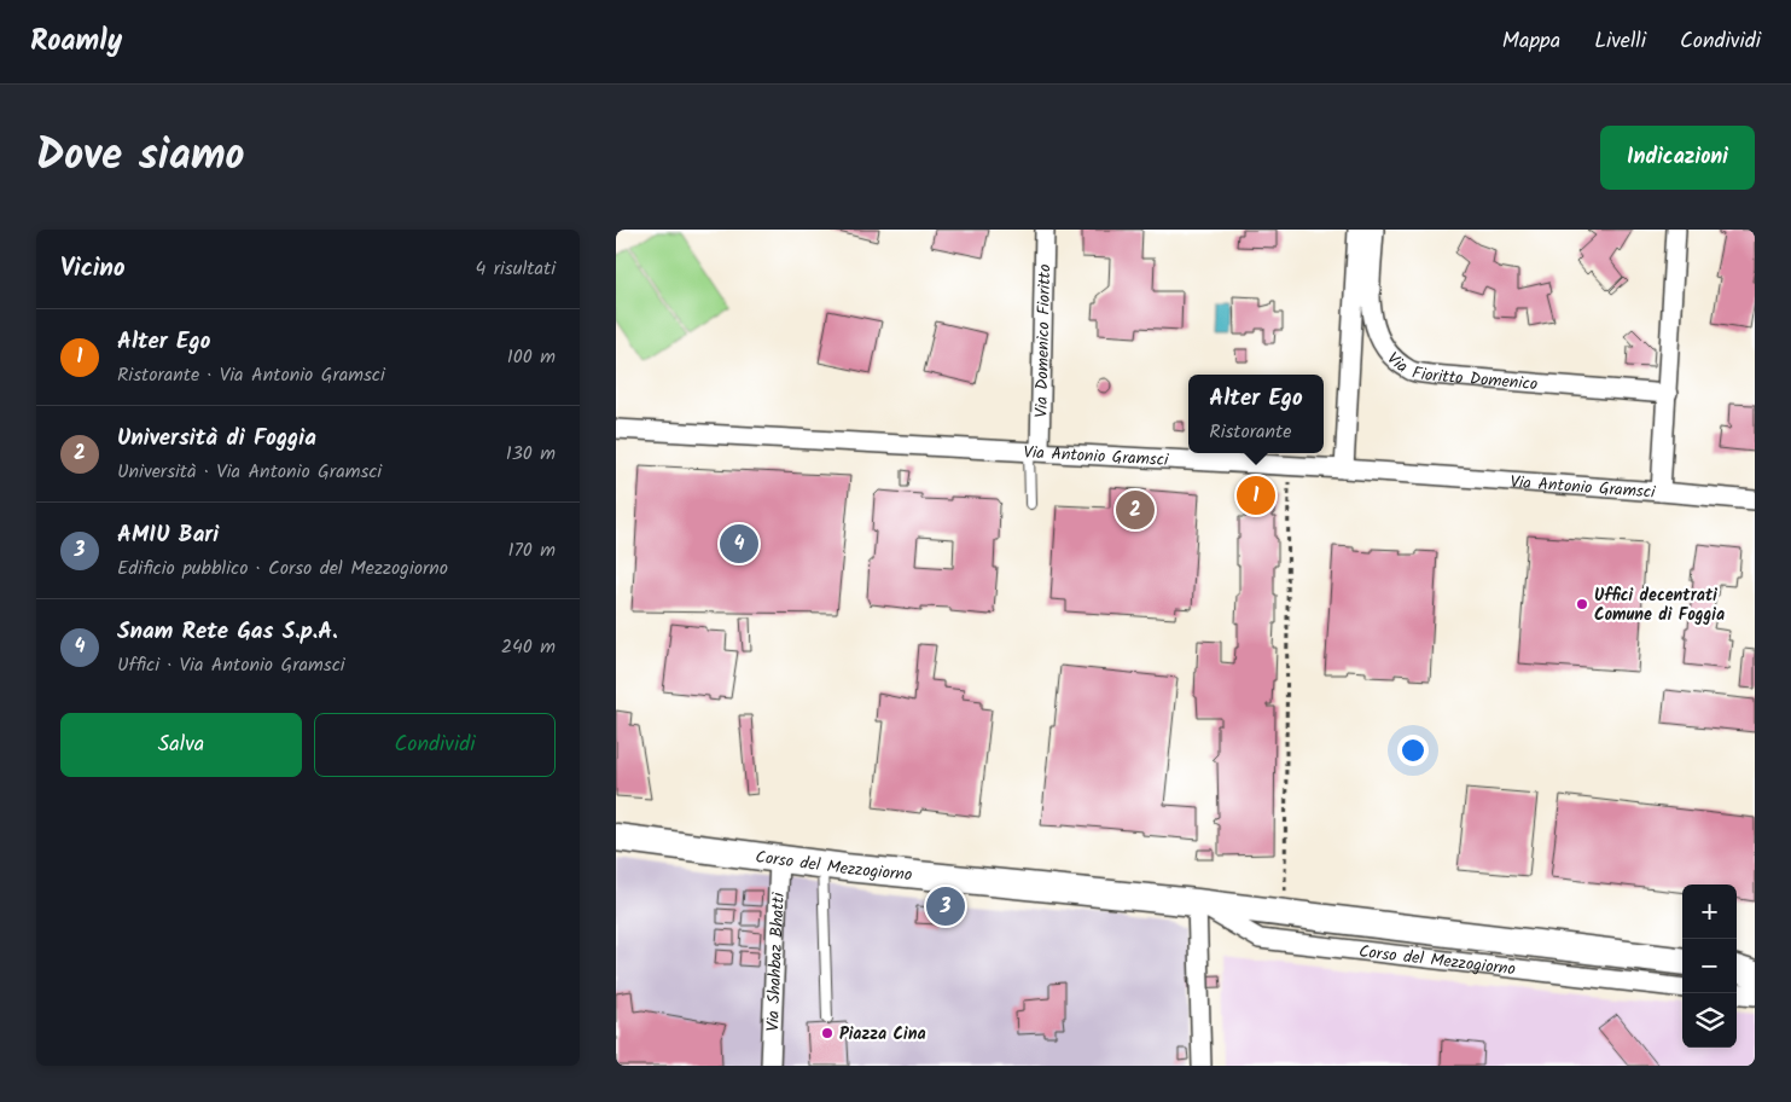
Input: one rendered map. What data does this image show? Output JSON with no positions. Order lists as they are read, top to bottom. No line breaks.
{"streets":{"main road":["Corso del Mezzogiorno"],"street":["Via Domenico Fioritto","Via Fioritto Domenico","Via Antonio Gramsci","Via Shahbaz Bhatti"]},"crossings":[["Via Domenico Fioritto","Via Antonio Gramsci"],["Corso del Mezzogiorno","Via Shahbaz Bhatti"]],"places":["Uffici decentrati Comune di Foggia","Piazza Cina"],"page":{"header":"Roamly","nav":["Mappa","Livelli","Condividi"],"title":"Dove siamo","buttons":["Indicazioni",["Salva","Condividi"]],"heading":["Vicino","4 risultati"],"list":[{"mark":"1","name":"Alter Ego","note":"Ristorante · Via Antonio Gramsci","value":"100 m"},{"mark":"2","name":"Università di Foggia","note":"Università · Via Antonio Gramsci","value":"130 m"},{"mark":"3","name":"AMIU Bari","note":"Edificio pubblico · Corso del Mezzogiorno","value":"170 m"},{"mark":"4","name":"Snam Rete Gas S.p.A.","note":"Uffici · Via Antonio Gramsci","value":"240 m"}],"popup":["Alter Ego","Ristorante"],"pins":["1","2","4","3"],"map_buttons":["+","−"]}}
